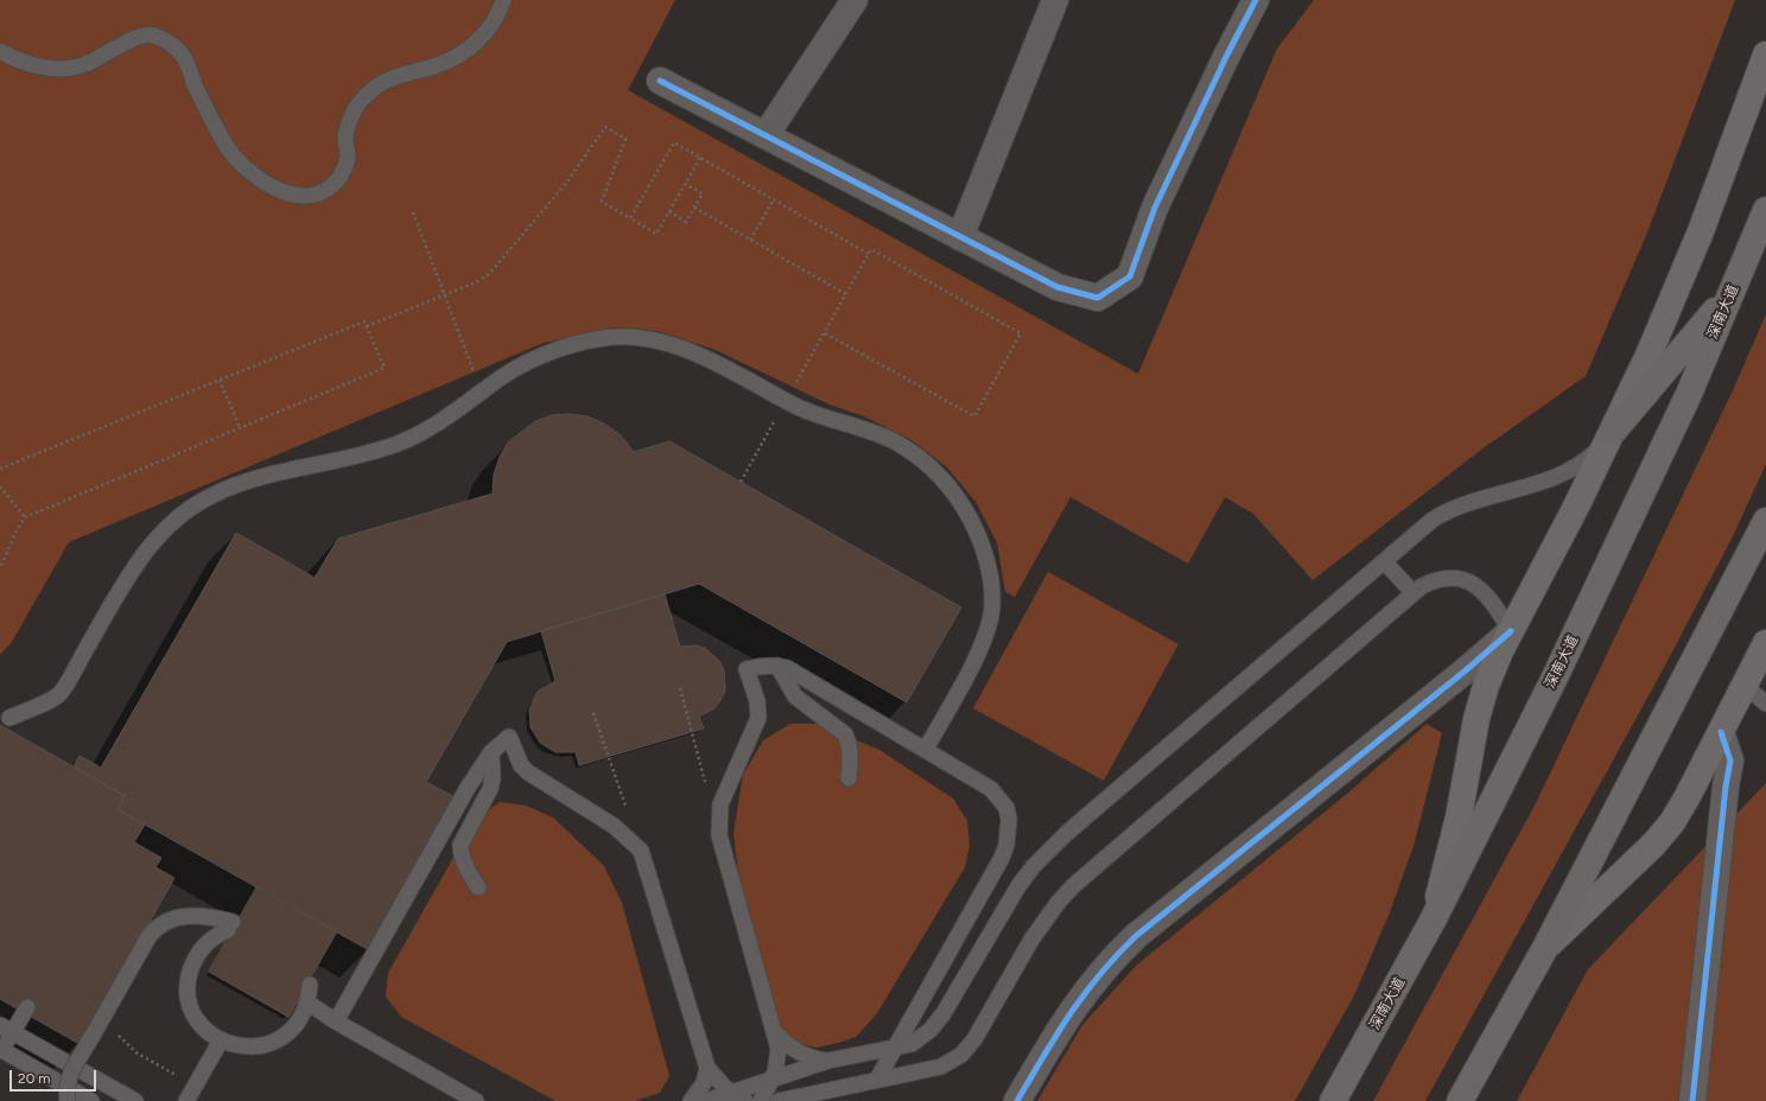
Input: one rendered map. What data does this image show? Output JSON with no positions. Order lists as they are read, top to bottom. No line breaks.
{"streets":{"main road":["深南大道"]},"scale_bar":"20 m"}
